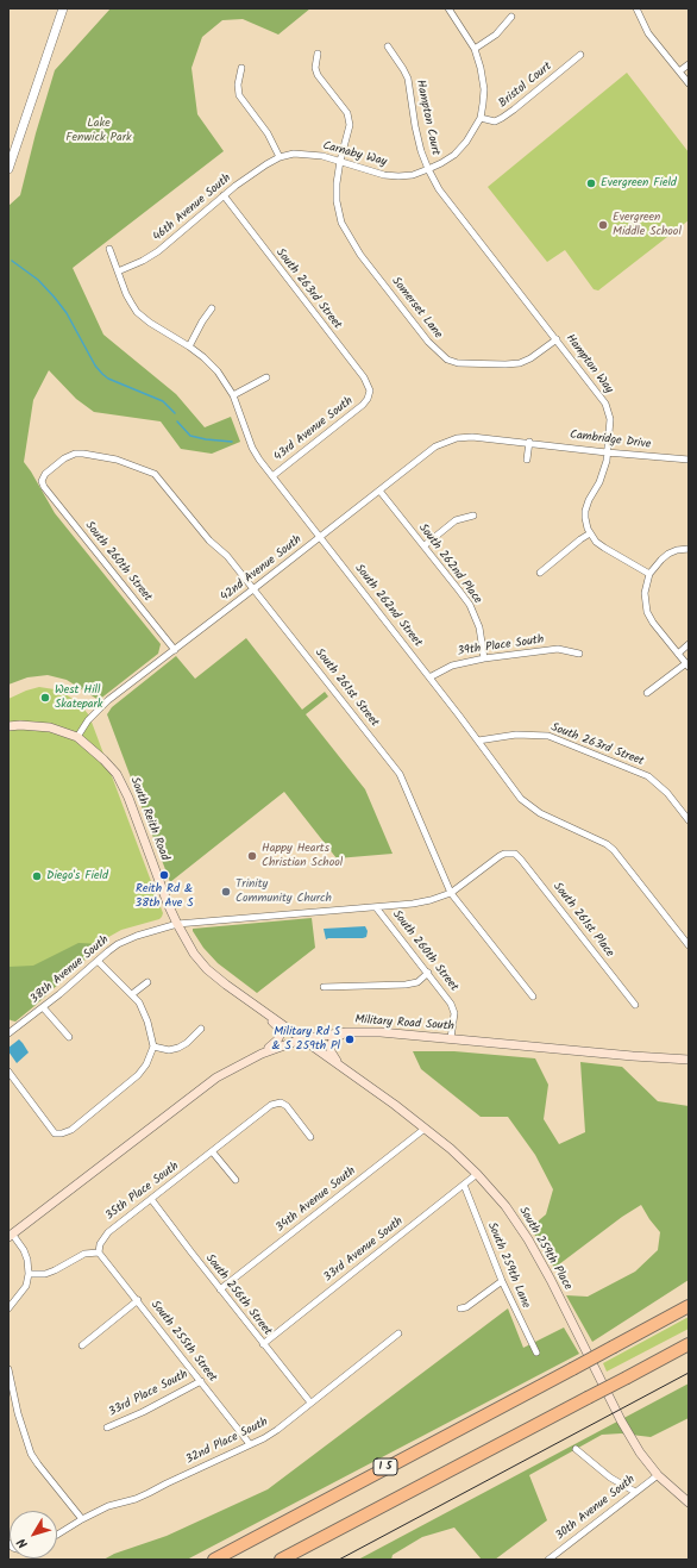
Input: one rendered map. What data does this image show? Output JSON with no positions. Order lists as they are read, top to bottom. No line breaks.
{"streets":{"highway":["I 5"],"main road":["South Reith Road","Military Road South","South 259th Place"],"street":["Bristol Court","Hampton Court","Carnaby Way","46th Avenue South","South 263rd Street","Somerset Lane","Hampton Way","43rd Avenue South","Cambridge Drive","South 260th Street","South 262nd Place","42nd Avenue South","South 262nd Street","39th Place South","South 261st Street","South 261st Place","38th Avenue South","35th Place South","34th Avenue South","33rd Avenue South","South 259th Lane","South 256th Street","South 255th Street","33rd Place South","32nd Place South","30th Avenue South"]},"crossings":[["Bristol Court","Carnaby Way"],["Hampton Court","Carnaby Way"],["Hampton Court","Hampton Way"],["Carnaby Way","46th Avenue South"],["Carnaby Way","Somerset Lane"],["Carnaby Way","Hampton Way"],["46th Avenue South","South 263rd Street"],["46th Avenue South","South 262nd Street"],["South 263rd Street","43rd Avenue South"],["South 263rd Street","South 262nd Street"],["Somerset Lane","Hampton Way"],["Hampton Way","Cambridge Drive"],["43rd Avenue South","South 262nd Street"],["Cambridge Drive","42nd Avenue South"],["South 260th Street","42nd Avenue South"],["South 260th Street","South 261st Street"],["South 260th Street","38th Avenue South"],["South 260th Street","Military Road South"],["South 262nd Place","42nd Avenue South"],["South 262nd Place","39th Place South"],["42nd Avenue South","South 262nd Street"],["42nd Avenue South","South 261st Street"],["42nd Avenue South","South Reith Road"],["South 262nd Street","39th Place South"],["South 261st Street","38th Avenue South"],["South Reith Road","38th Avenue South"],["South Reith Road","Military Road South"],["South Reith Road","South 259th Place"],["South 261st Place","38th Avenue South"],["Military Road South","South 259th Place"],["35th Place South","South 256th Street"],["35th Place South","South 255th Street"],["34th Avenue South","South 259th Place"],["34th Avenue South","South 256th Street"],["South 259th Place","33rd Avenue South"],["South 259th Place","30th Avenue South"],["33rd Avenue South","South 259th Lane"],["33rd Avenue South","South 256th Street"],["South 256th Street","32nd Place South"],["South 255th Street","33rd Place South"],["South 255th Street","32nd Place South"]],"parks":["Lake Fenwick Park"],"places":["Evergreen Field","Evergreen Middle School","West Hill Skatepark","Happy Hearts Christian School","Reith Rd & 38th Ave S","Diego's Field","Trinity Community Church","Military Rd S & S 259th Pl"],"north":"bottom left"}
